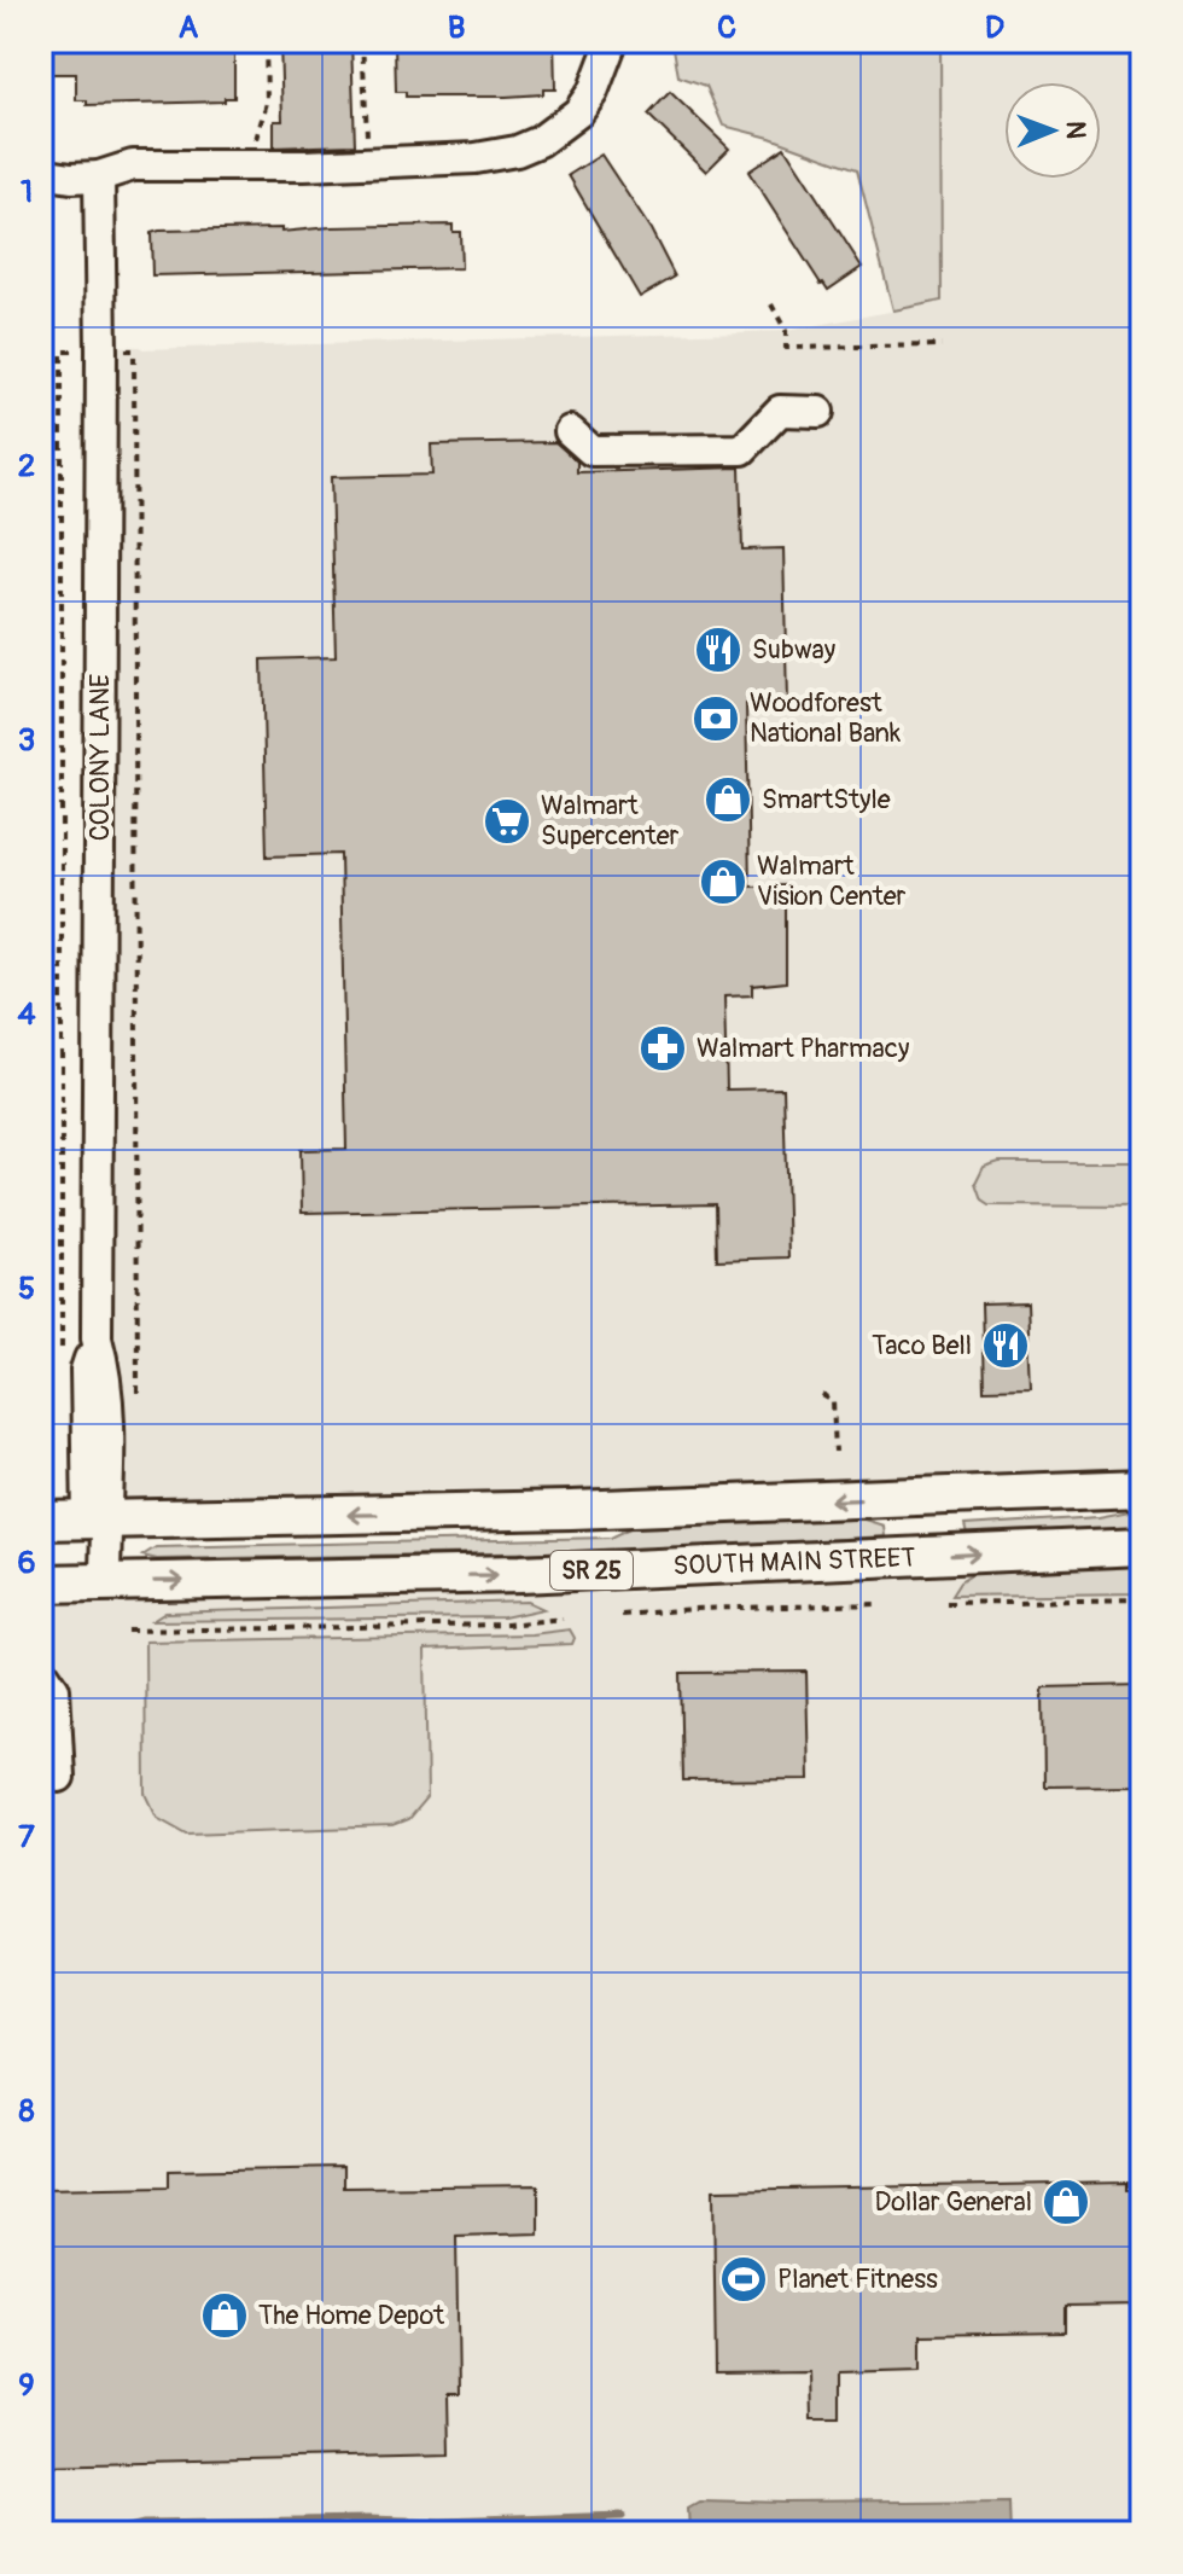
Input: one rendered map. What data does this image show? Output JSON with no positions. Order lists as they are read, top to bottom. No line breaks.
{"streets":{"main road":["SOUTH MAIN STREET","SR 25"],"street":["COLONY LANE"]},"crossings":[["COLONY LANE","SOUTH MAIN STREET"]],"places":{"restaurant":["Subway","Taco Bell"],"bank":["Woodforest National Bank"],"shop":["SmartStyle","Walmart Vision Center","Dollar General","The Home Depot"],"supermarket":["Walmart Supercenter"],"pharmacy":["Walmart Pharmacy"],"sports":["Planet Fitness"]},"north":"right","grid":{"columns":["A","B","C","D"],"rows":["1","2","3","4","5","6","7","8","9"]}}
